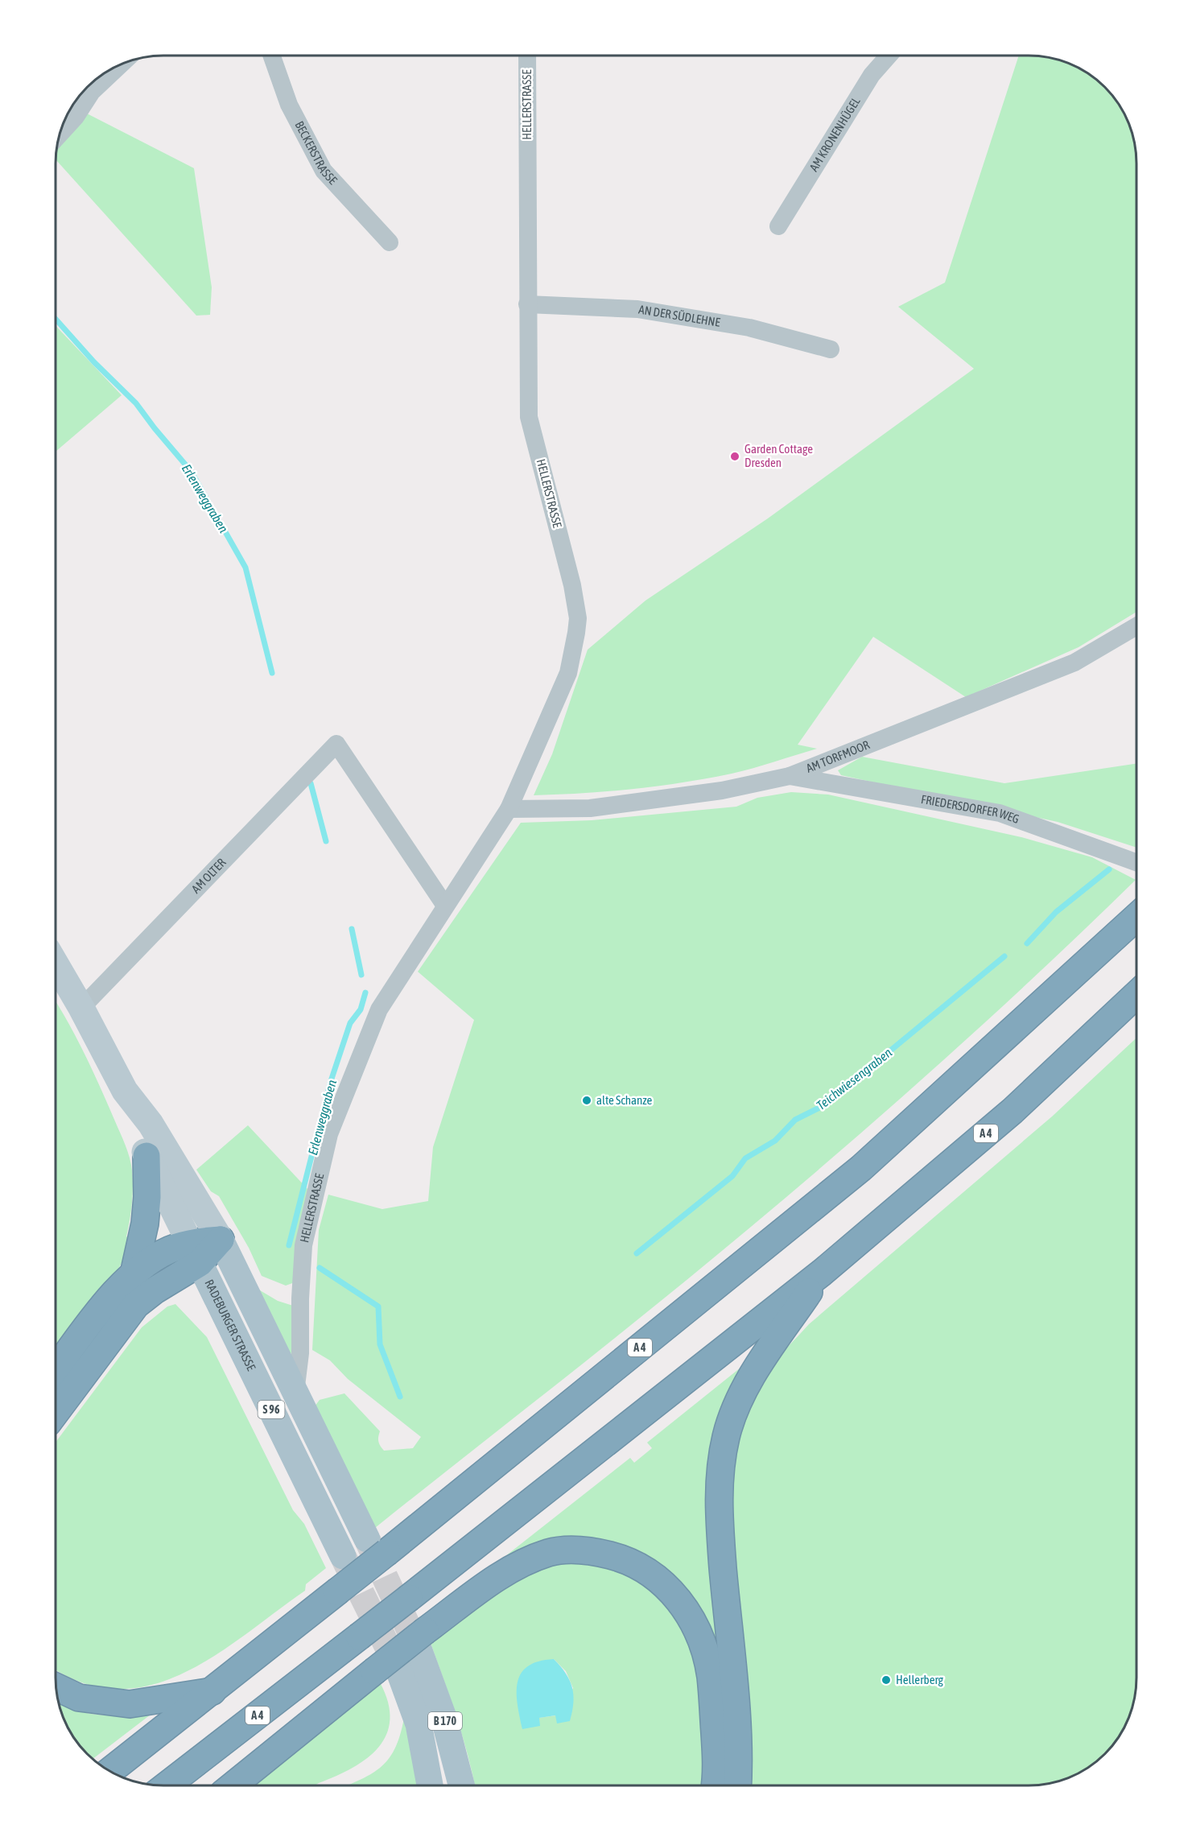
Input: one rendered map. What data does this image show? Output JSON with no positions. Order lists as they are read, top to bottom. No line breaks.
{"streets":{"highway":["A 4"],"main road":["RADEBURGER STRASSE","S 96","B 170"],"street":["HELLERSTRASSE","AM KRONENHÜGEL","BECKERSTRASSE","AN DER SÜDLEHNE","AM TORFMOOR","FRIEDERSDORFER WEG","AM OLTER"]},"crossings":[["HELLERSTRASSE","AN DER SÜDLEHNE"],["HELLERSTRASSE","AM TORFMOOR"],["HELLERSTRASSE","AM OLTER"],["HELLERSTRASSE","RADEBURGER STRASSE"],["AM TORFMOOR","FRIEDERSDORFER WEG"],["AM OLTER","RADEBURGER STRASSE"],["A 4","RADEBURGER STRASSE"]],"water":["Erlenweggraben","Teichwiesengraben"],"places":["Garden Cottage Dresden","alte Schanze","Hellerberg"]}
